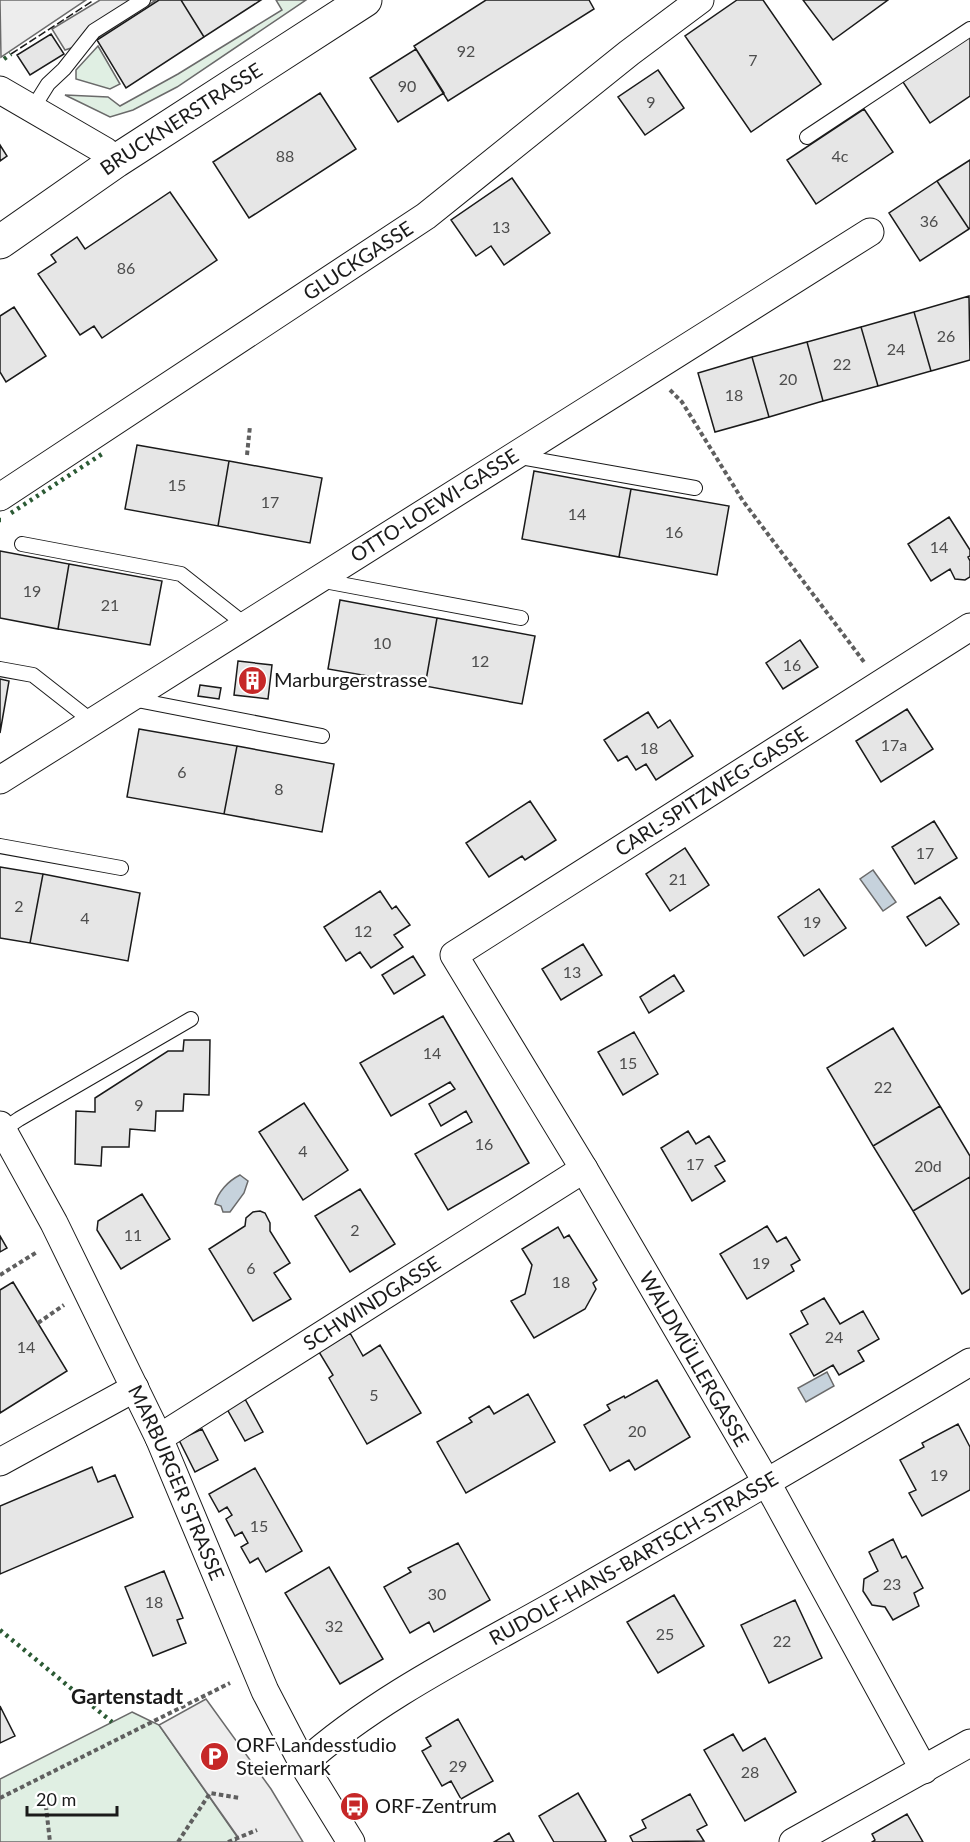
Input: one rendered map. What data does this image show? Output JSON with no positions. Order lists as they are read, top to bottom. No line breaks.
{"streets":{"main road":["BRUCKNERSTRASSE"],"street":["GLUCKGASSE","OTTO-LOEWI-GASSE","CARL-SPITZWEG-GASSE","SCHWINDGASSE","WALDMÜLLERGASSE","MARBURGER STRASSE","RUDOLF-HANS-BARTSCH-STRASSE"]},"crossings":[["CARL-SPITZWEG-GASSE","WALDMÜLLERGASSE"],["SCHWINDGASSE","WALDMÜLLERGASSE"],["SCHWINDGASSE","MARBURGER STRASSE"],["WALDMÜLLERGASSE","RUDOLF-HANS-BARTSCH-STRASSE"],["MARBURGER STRASSE","RUDOLF-HANS-BARTSCH-STRASSE"]],"districts":["Gartenstadt"],"places":{"building":["Marburgerstrasse"],"parking":["ORF Landesstudio Steiermark"],"bus stop":["ORF-Zentrum"]},"house_numbers":["92","7","90","9","88","4c","36","13","86","26","24","22","20","18","15","17","14","16","14","19","21","10","12","16","17a","18","6","8","17","21","2","4","19","12","13","14","15","22","9","16","4","17","20d","2","11","19","6","18","24","14","5","20","19","15","23","30","18","32","25","22","29","28"],"scale_bar":"20 m"}
